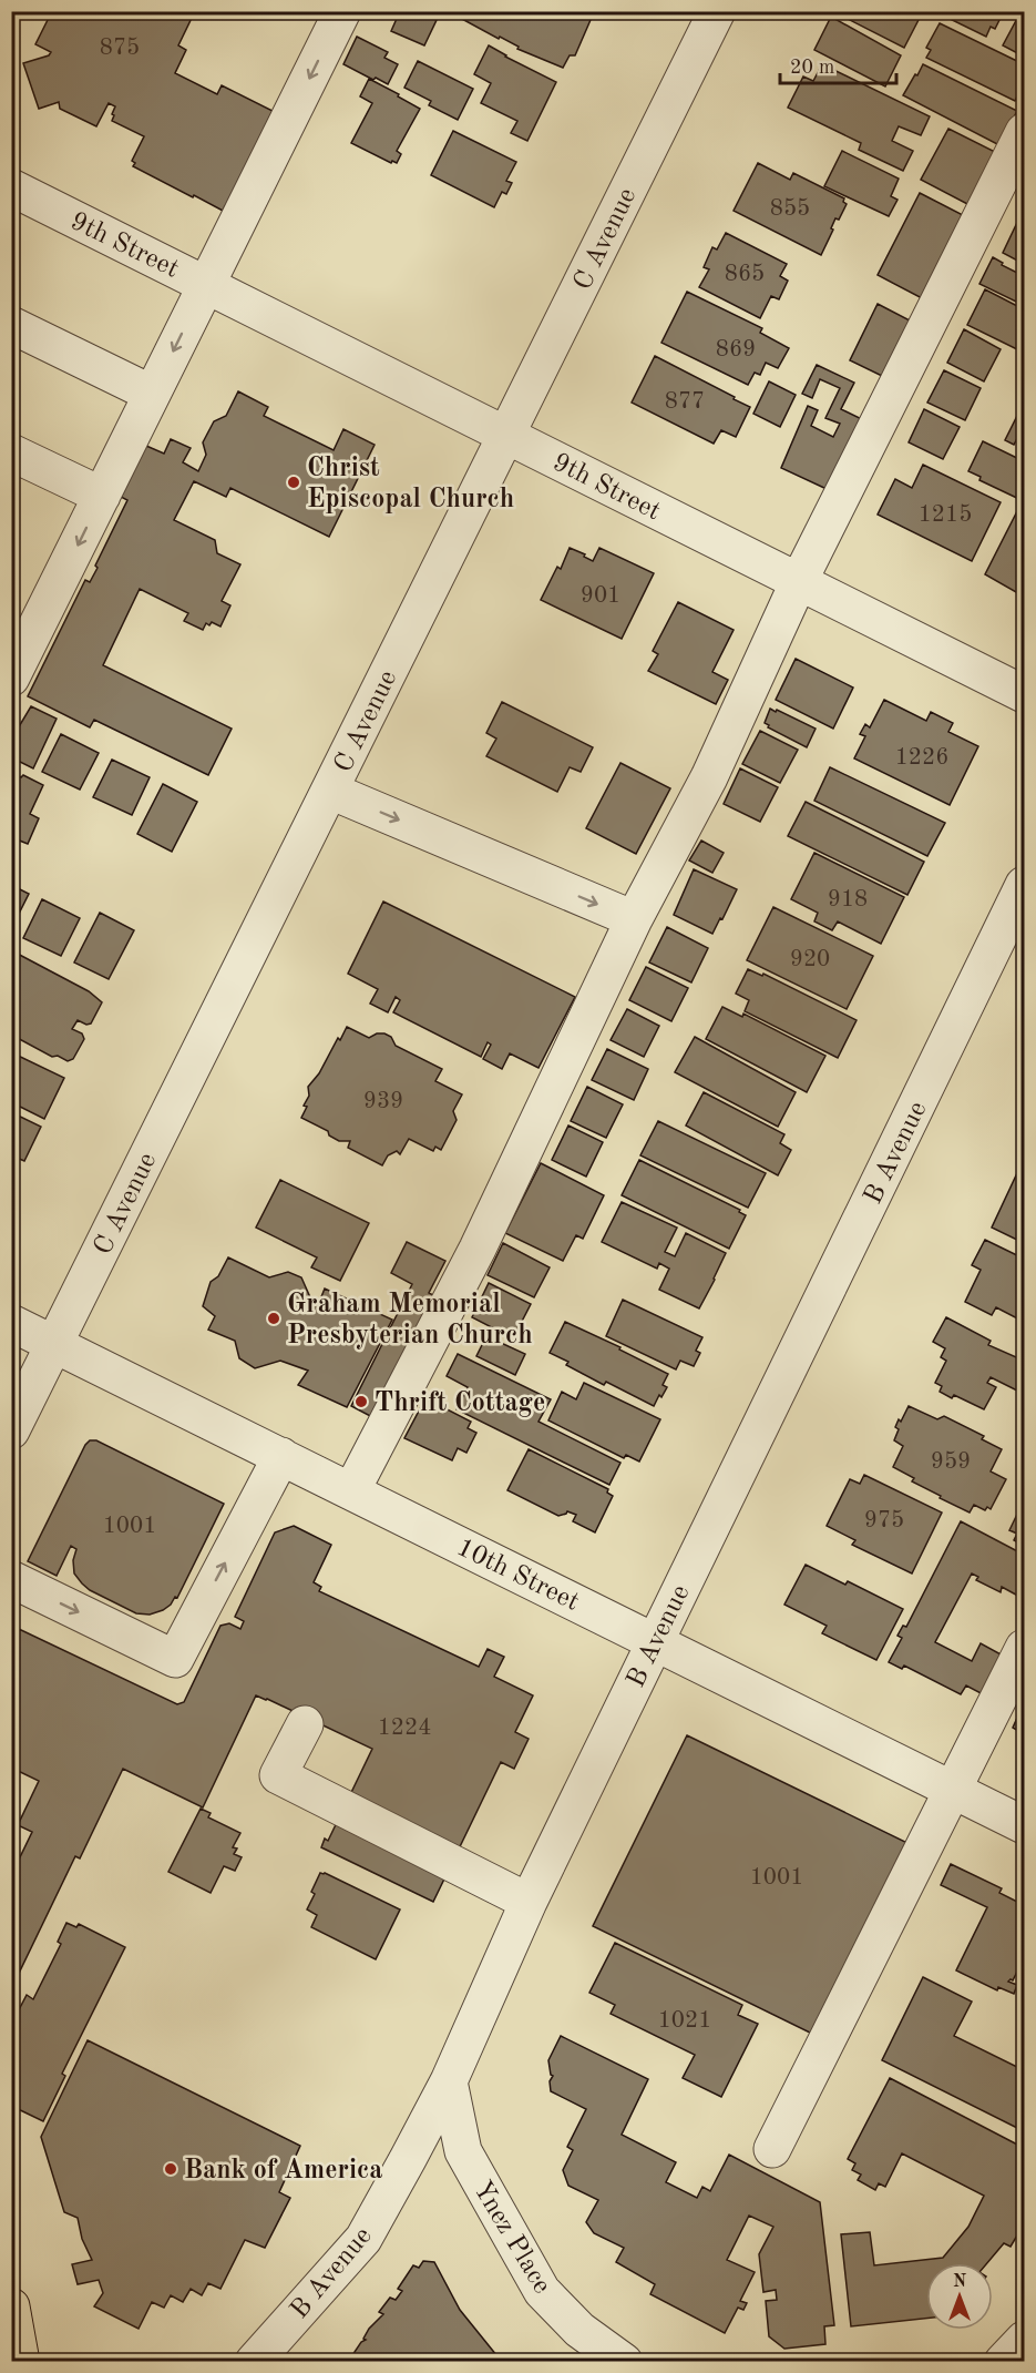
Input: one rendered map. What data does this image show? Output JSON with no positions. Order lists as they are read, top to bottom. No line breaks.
{"streets":{"street":["C Avenue","9th Street","B Avenue","10th Street","Ynez Place"]},"crossings":[["C Avenue","9th Street"],["C Avenue","10th Street"],["B Avenue","10th Street"],["B Avenue","Ynez Place"]],"places":["Christ Episcopal Church","Graham Memorial Presbyterian Church","Thrift Cottage","Bank of America"],"house_numbers":["875","855","865","869","877","1215","901","1226","918","920","939","959","975","1001","1224","1001","1021"],"scale_bar":"20 m","north":"top"}
